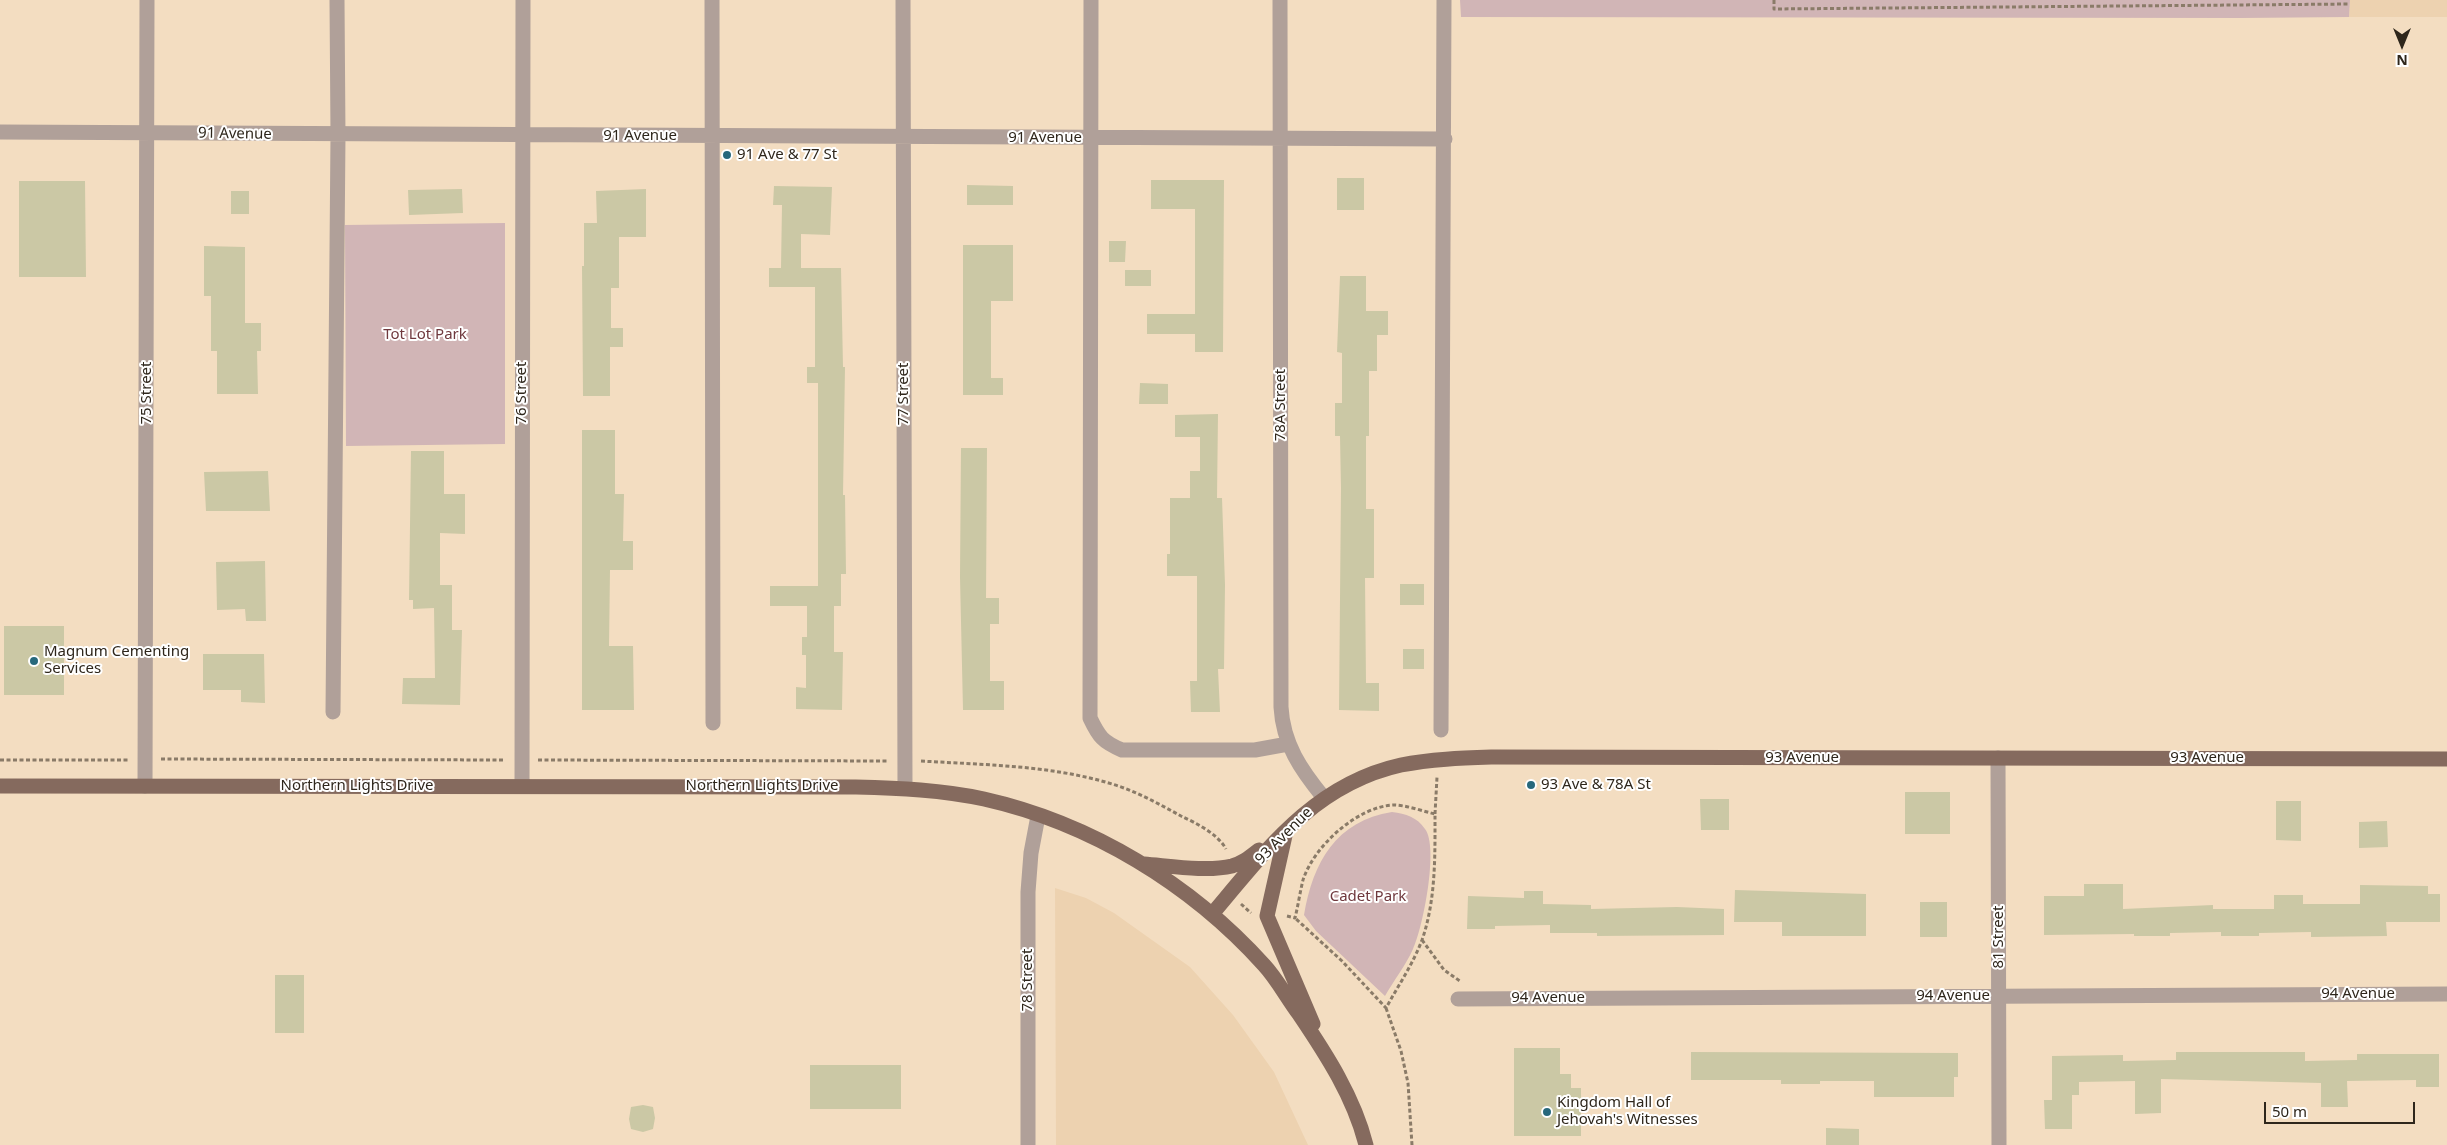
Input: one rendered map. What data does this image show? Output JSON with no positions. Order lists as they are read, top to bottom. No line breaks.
{"streets":{"main road":["93 Avenue","Northern Lights Drive"],"street":["91 Avenue","75 Street","76 Street","77 Street","78A Street","81 Street","78 Street","94 Avenue"]},"crossings":[["91 Avenue","75 Street"],["91 Avenue","76 Street"],["91 Avenue","77 Street"],["91 Avenue","78A Street"],["75 Street","Northern Lights Drive"],["76 Street","Northern Lights Drive"],["77 Street","Northern Lights Drive"],["78A Street","93 Avenue"],["93 Avenue","Northern Lights Drive"],["93 Avenue","81 Street"],["Northern Lights Drive","78 Street"],["81 Street","94 Avenue"]],"parks":["Tot Lot Park","Cadet Park"],"places":["91 Ave & 77 St","Magnum Cementing Services","93 Ave & 78A St","Kingdom Hall of Jehovah's Witnesses"],"scale_bar":"50 m","north":"bottom"}
